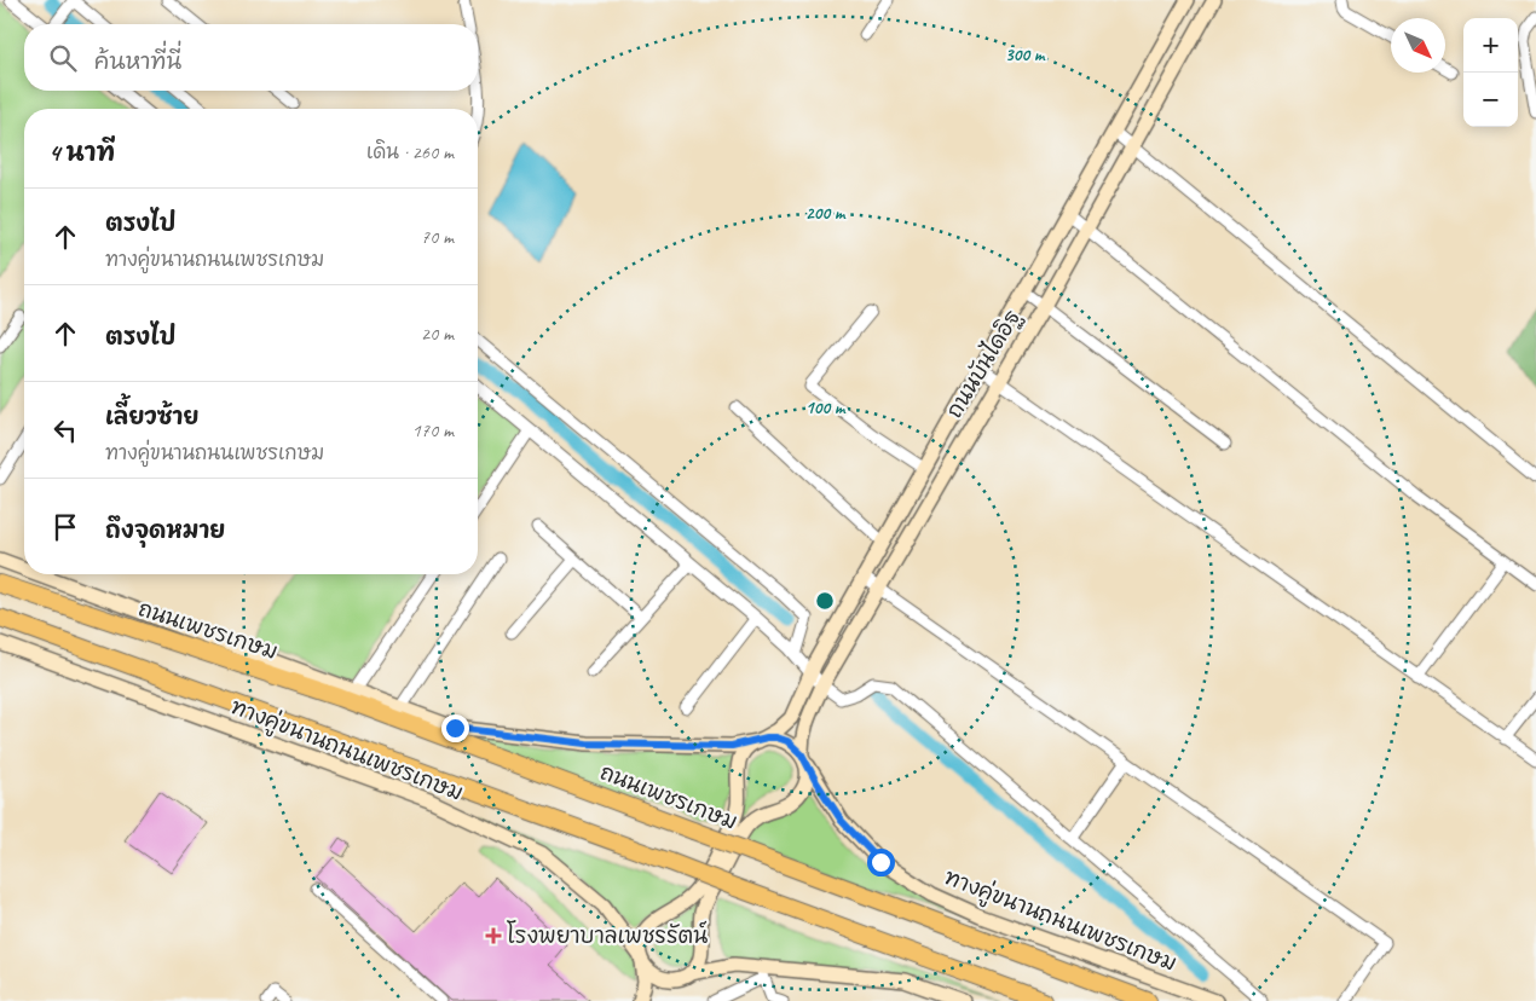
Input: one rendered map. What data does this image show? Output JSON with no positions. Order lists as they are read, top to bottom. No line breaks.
{"streets":{"highway":["ถนนเพชรเกษม"],"main road":["ถนนบันไดอิฐ","ทางคู่ขนานถนนเพชรเกษม"]},"crossings":[["ถนนบันไดอิฐ","ทางคู่ขนานถนนเพชรเกษม"]],"places":{"health":["โรงพยาบาลเพชรรัตน์"]},"north":"bottom right","page":{"map_buttons":["+","−"],"search":"ค้นหาที่นี่","heading":["4 นาที","เดิน · 260 m"],"list":[["ตรงไป","ทางคู่ขนานถนนเพชรเกษม","70 m"],["ตรงไป","20 m"],["เลี้ยวซ้าย","ทางคู่ขนานถนนเพชรเกษม","170 m"],"ถึงจุดหมาย"]},"rings":["300 m","200 m","100 m"]}
